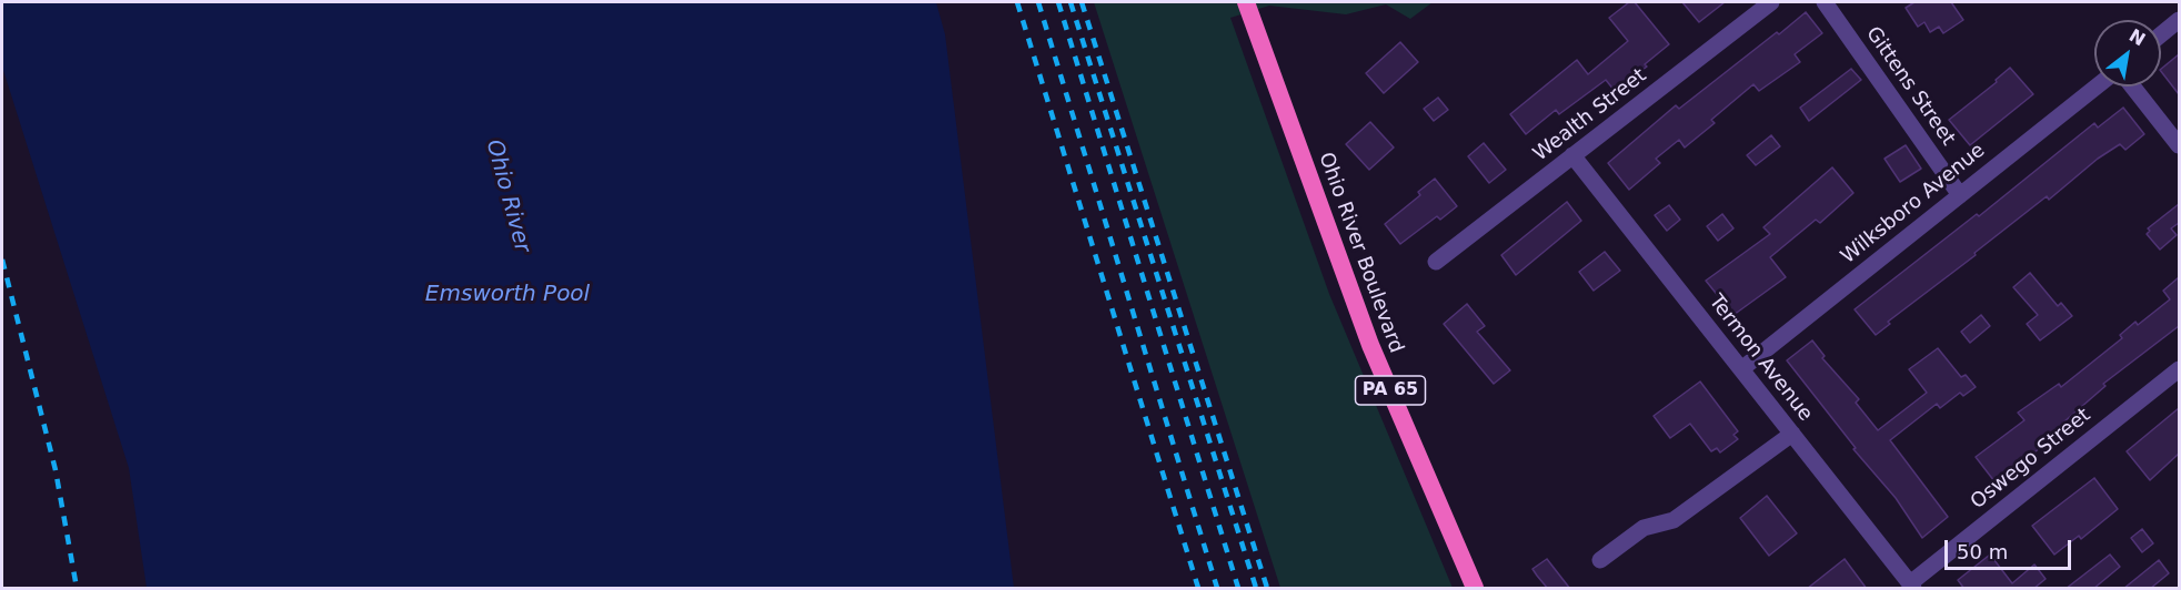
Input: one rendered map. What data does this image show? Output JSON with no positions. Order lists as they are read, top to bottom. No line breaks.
{"streets":{"highway":["Ohio River Boulevard","PA 65"],"street":["Gittens Street","Wealth Street","Wilksboro Avenue","Termon Avenue","Oswego Street"]},"crossings":[["Gittens Street","Wilksboro Avenue"],["Wealth Street","Termon Avenue"],["Wilksboro Avenue","Termon Avenue"],["Termon Avenue","Oswego Street"]],"water":["Ohio River","Emsworth Pool"],"scale_bar":"50 m","north":"top right"}
